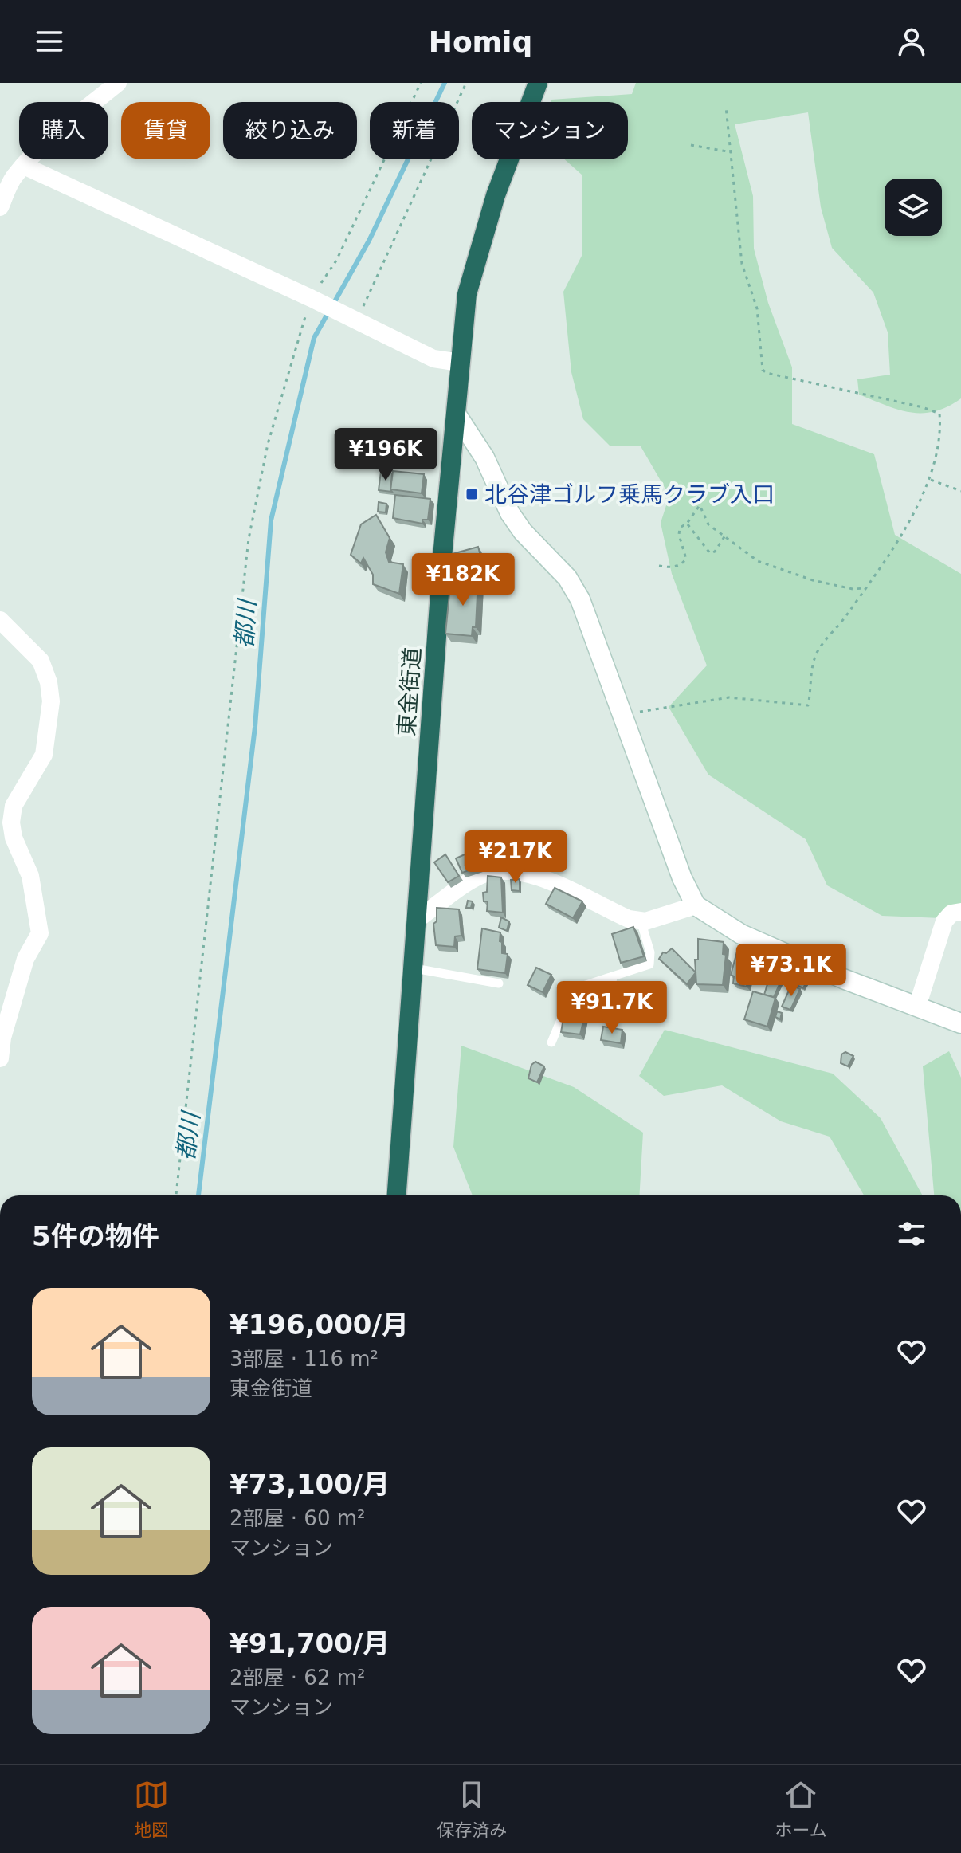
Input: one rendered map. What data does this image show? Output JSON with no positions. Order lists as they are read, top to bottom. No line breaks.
{"streets":{"highway":["東金街道"]},"water":["都川"],"places":{"transit":["北谷津ゴルフ乗馬クラブ入口"]},"page":{"header":"Homiq","chip":["購入","賃貸","絞り込み","新着","マンション"],"price":["¥196K","¥182K","¥217K","¥73.1K","¥91.7K"],"heading":"5件の物件","list":[{"name":"¥196,000/月","note":"3部屋 · 116 m² · 東金街道"},{"name":"¥73,100/月","note":"2部屋 · 60 m² · マンション"},{"name":"¥91,700/月","note":"2部屋 · 62 m² · マンション"}],"tabs":["地図","保存済み","ホーム"]}}
